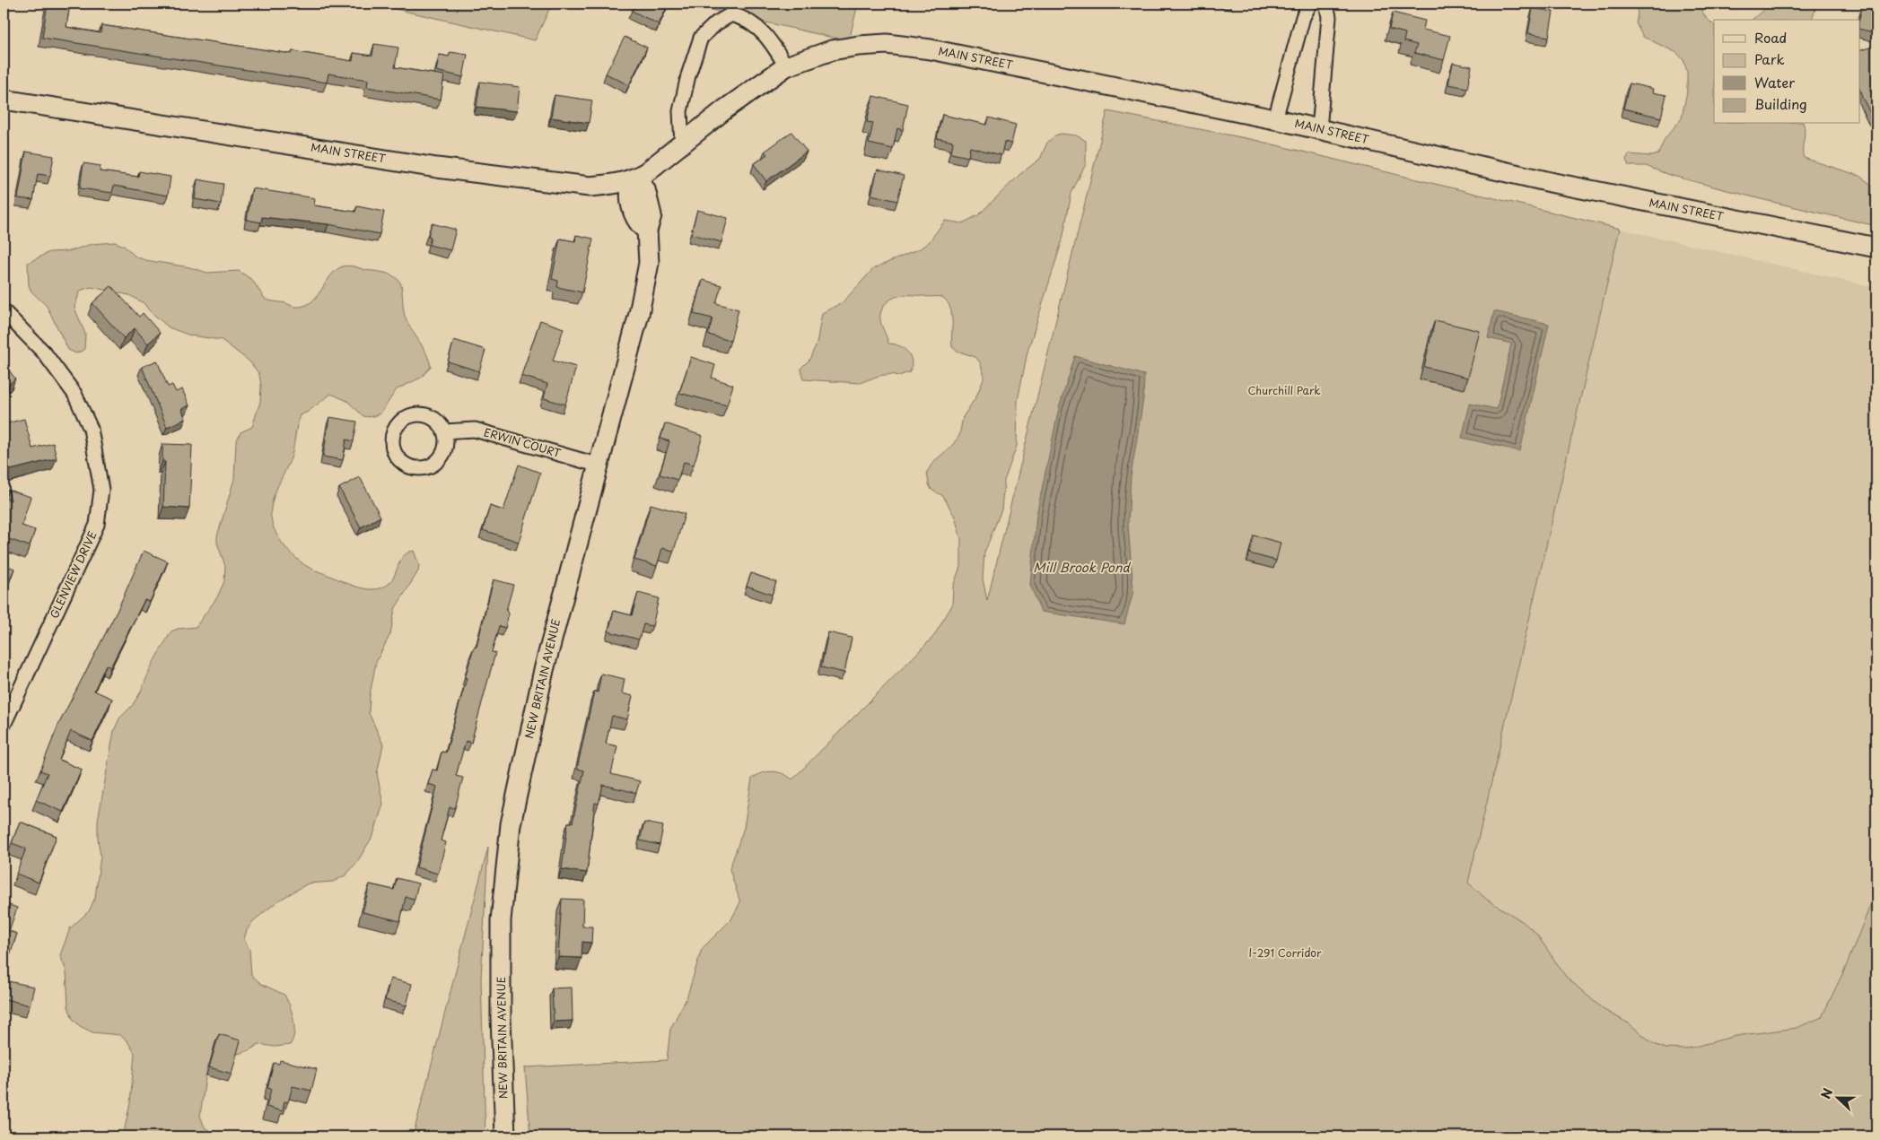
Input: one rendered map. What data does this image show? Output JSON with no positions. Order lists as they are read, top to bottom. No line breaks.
{"streets":{"main road":["MAIN STREET","NEW BRITAIN AVENUE"],"street":["ERWIN COURT","GLENVIEW DRIVE"]},"crossings":[["MAIN STREET","NEW BRITAIN AVENUE"],["ERWIN COURT","NEW BRITAIN AVENUE"]],"water":["Mill Brook Pond"],"parks":["Churchill Park","I-291 Corridor"],"legend":["Road","Park","Water","Building"],"north":"left"}
